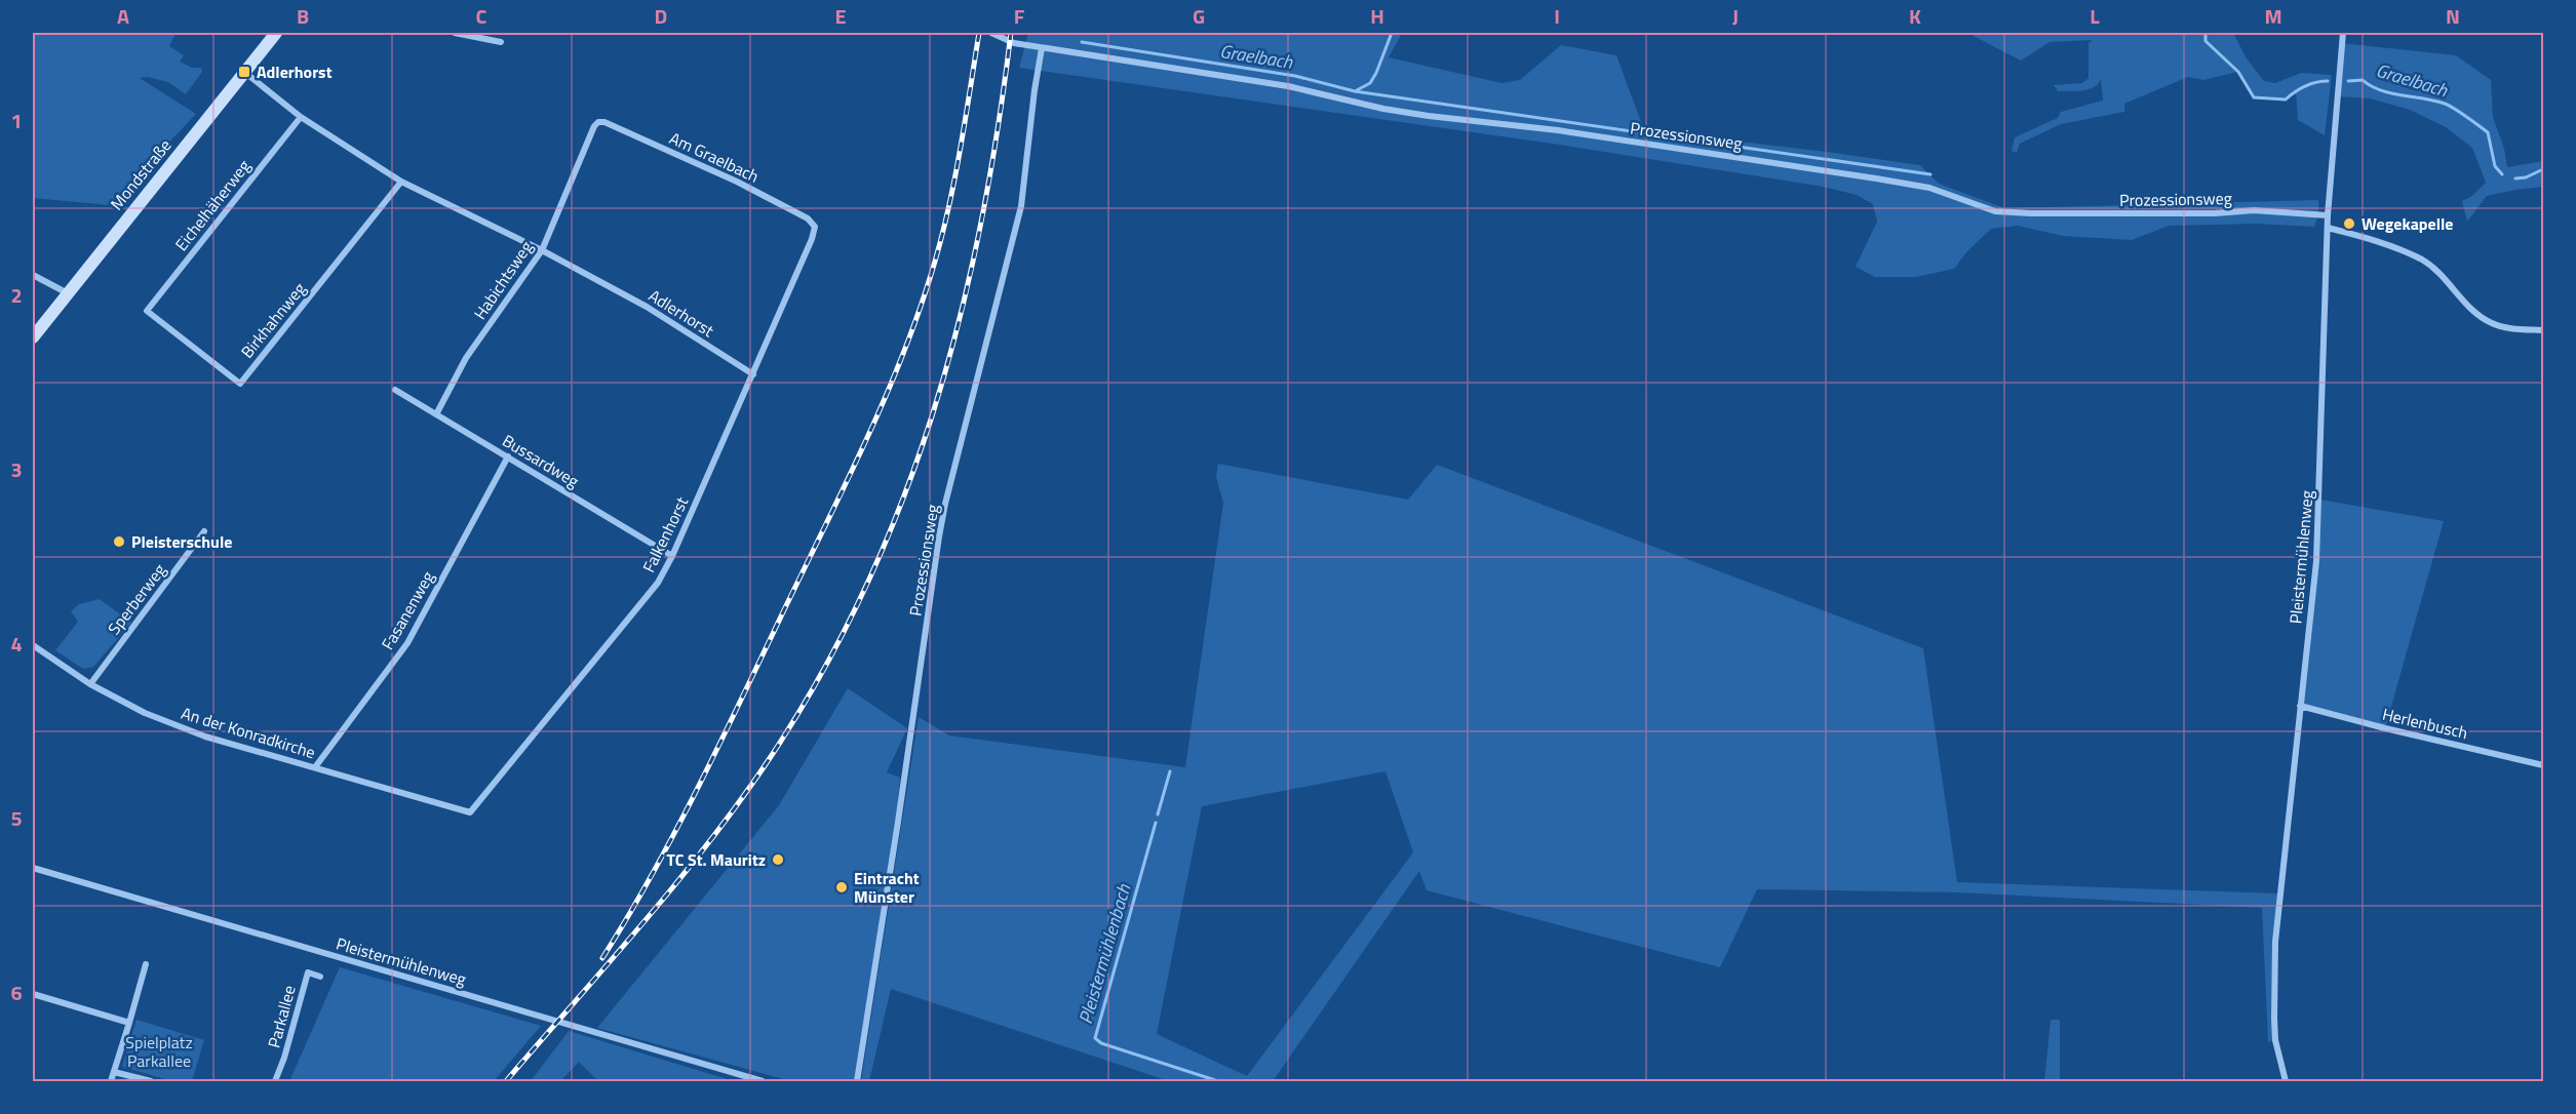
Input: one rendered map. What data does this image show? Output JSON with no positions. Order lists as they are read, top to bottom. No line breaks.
{"streets":{"street":["Prozessionsweg","Am Graelbach","Mondstraße","Eichelhäherweg","Habichtsweg","Adlerhorst","Birkhahnweg","Bussardweg","Falkenhorst","Pleistermühlenweg","Sperberweg","Fasanenweg","Herlenbusch","An der Konradkirche","Parkallee"]},"crossings":[["Prozessionsweg","Pleistermühlenweg"],["Am Graelbach","Habichtsweg"],["Am Graelbach","Falkenhorst"],["Mondstraße","Adlerhorst"],["Eichelhäherweg","Adlerhorst"],["Eichelhäherweg","Birkhahnweg"],["Habichtsweg","Adlerhorst"],["Habichtsweg","Bussardweg"],["Adlerhorst","Birkhahnweg"],["Adlerhorst","Falkenhorst"],["Bussardweg","Falkenhorst"],["Bussardweg","Fasanenweg"],["Falkenhorst","An der Konradkirche"],["Pleistermühlenweg","Herlenbusch"],["Sperberweg","An der Konradkirche"],["Fasanenweg","An der Konradkirche"]],"water":["Graelbach","Pleistermühlenbach"],"parks":["Spielplatz Parkallee"],"places":{"transit":["Adlerhorst"],"other":["Wegekapelle","Pleisterschule","TC St. Mauritz","Eintracht Münster"]},"grid":{"columns":["A","B","C","D","E","F","G","H","I","J","K","L","M","N"],"rows":["1","2","3","4","5","6"]}}
